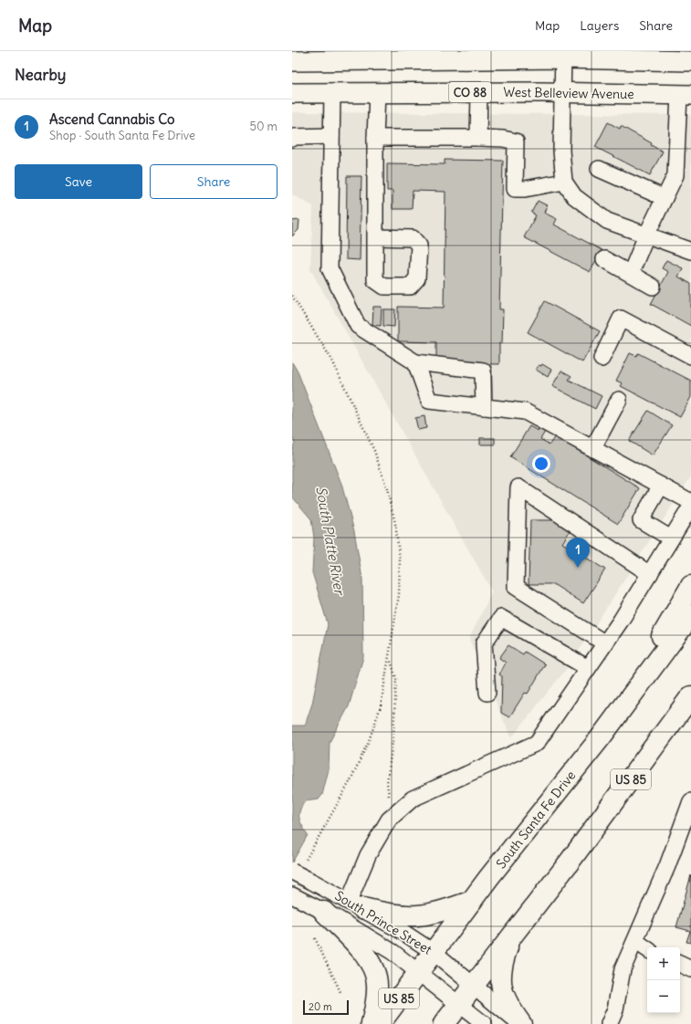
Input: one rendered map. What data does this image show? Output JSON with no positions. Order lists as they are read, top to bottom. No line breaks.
{"streets":{"highway":["US 85","South Santa Fe Drive"],"main road":["CO 88","West Belleview Avenue"],"street":["South Prince Street"]},"crossings":[["US 85","South Prince Street"],["South Santa Fe Drive","South Prince Street"]],"water":["South Platte River"],"scale_bar":"20 m","page":{"header":"Map","nav":["Map","Layers","Share"],"heading":"Nearby","list":[{"mark":"1","name":"Ascend Cannabis Co","note":"Shop · South Santa Fe Drive","value":"50 m"}],"buttons":["Save","Share"],"pins":"1","map_buttons":["+","−"],"scale":"20 m"}}
